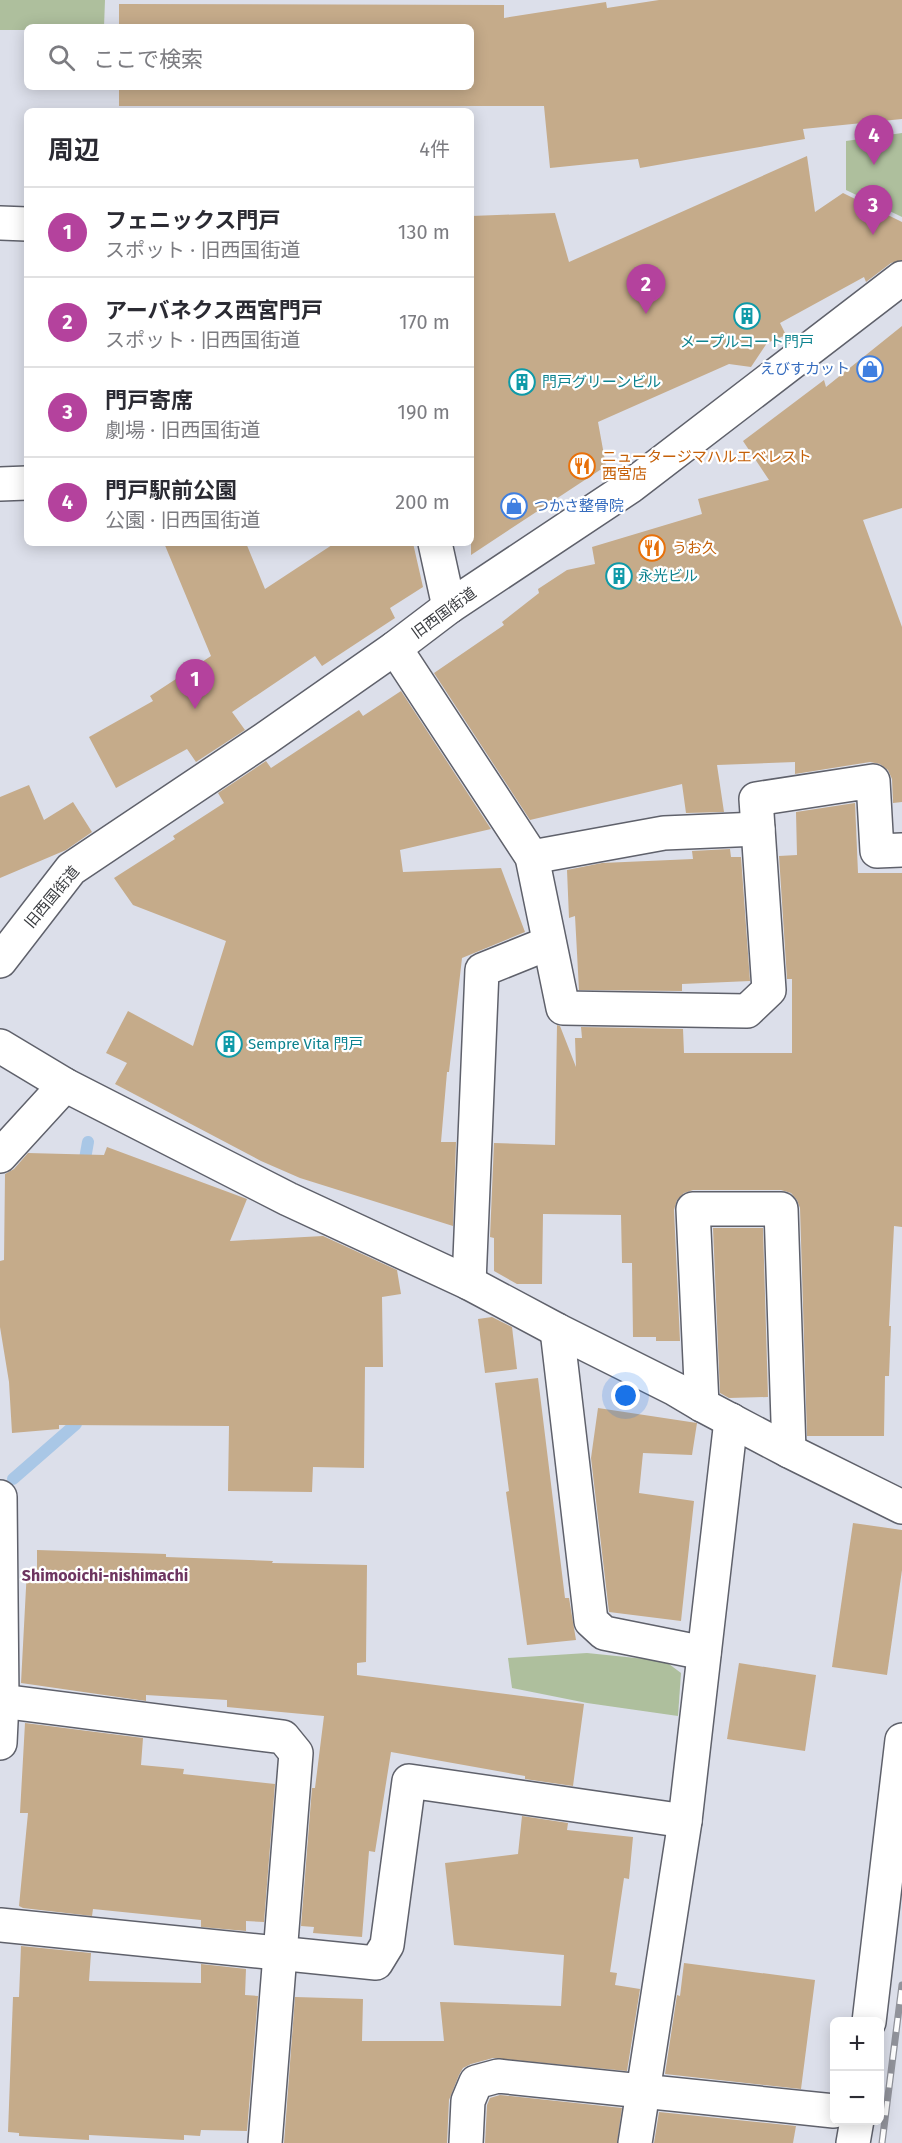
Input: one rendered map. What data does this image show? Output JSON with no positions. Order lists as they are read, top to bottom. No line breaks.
{"streets":{"street":["旧西国街道"]},"districts":["Shimooichi-nishimachi"],"places":{"building":["メープルコート門戸","門戸グリーンビル","永光ビル","Sempre Vita 門戸"],"shop":["えびすカット","つかさ整骨院"],"restaurant":["ニュータージマハルエベレスト 西宮店","うお久"]},"page":{"search":"ここで検索","heading":["周辺","4件"],"pins":["4","3","2","1"],"list":[{"mark":"1","name":"フェニックス門戸","note":"スポット · 旧西国街道","value":"130 m"},{"mark":"2","name":"アーバネクス西宮門戸","note":"スポット · 旧西国街道","value":"170 m"},{"mark":"3","name":"門戸寄席","note":"劇場 · 旧西国街道","value":"190 m"},{"mark":"4","name":"門戸駅前公園","note":"公園 · 旧西国街道","value":"200 m"}],"map_buttons":["+","−"]}}
